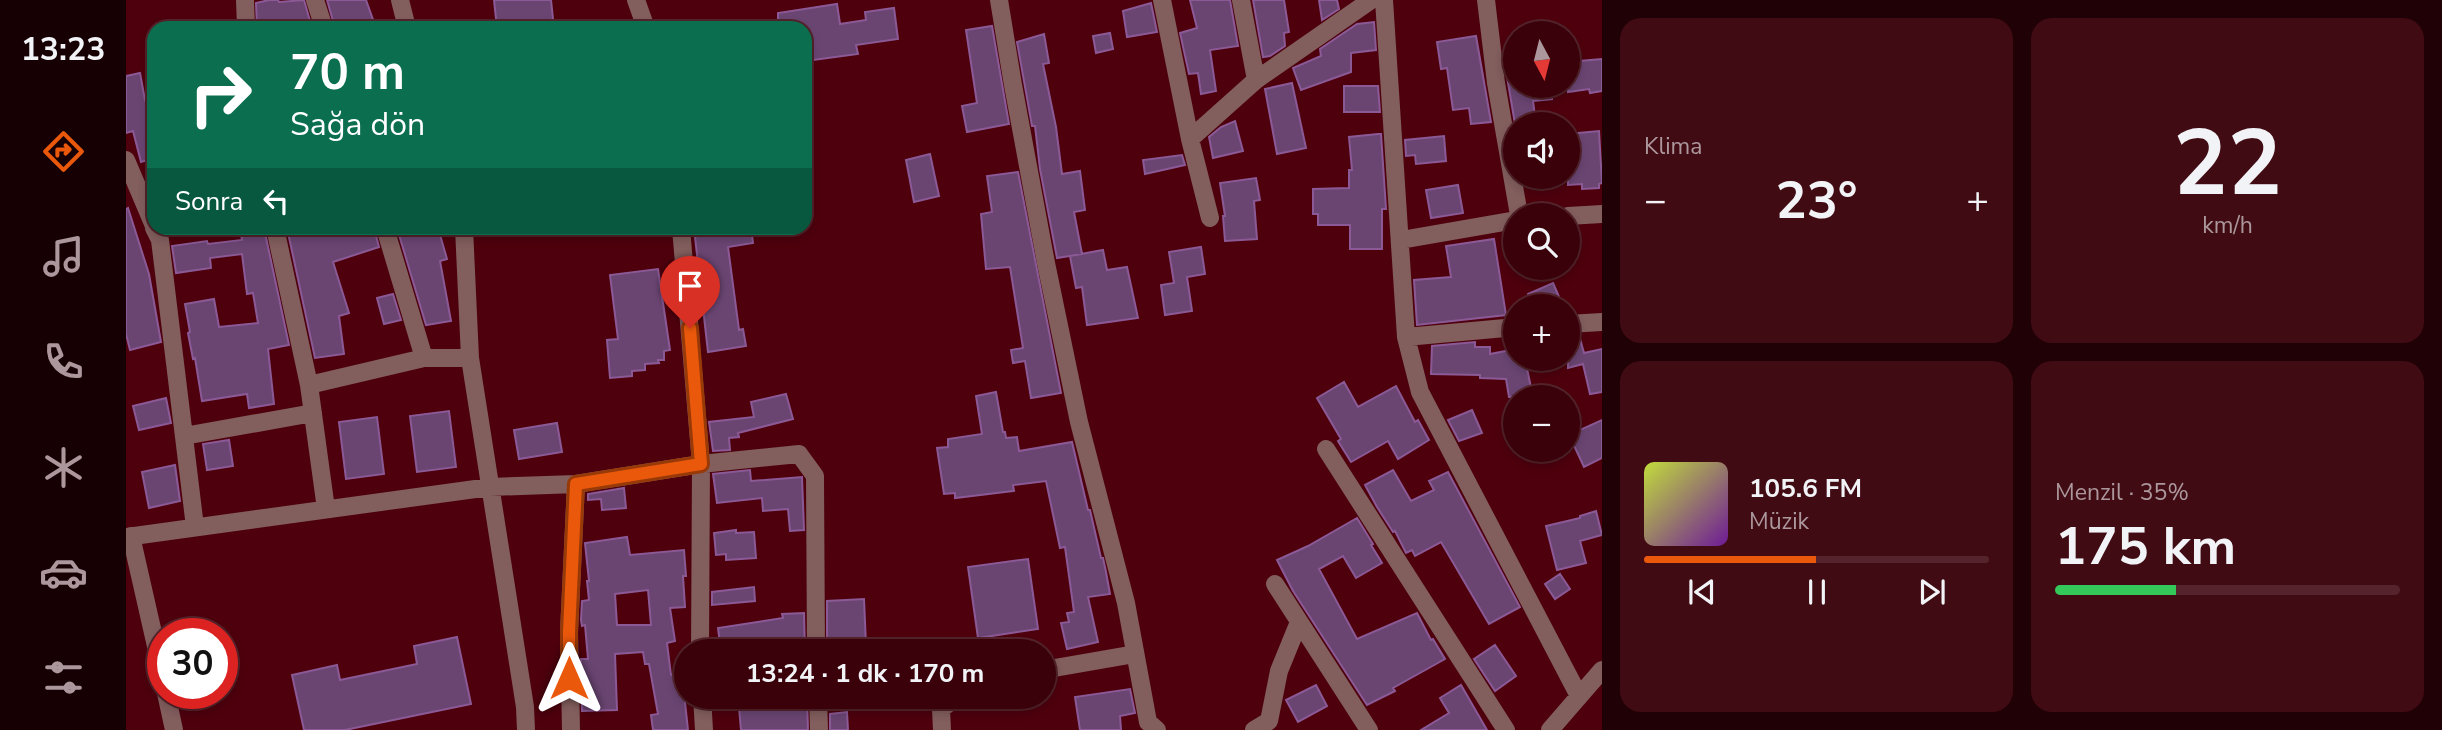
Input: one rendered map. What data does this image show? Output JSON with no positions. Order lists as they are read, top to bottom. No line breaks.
{"north":"bottom","page":{"tabs":"13:23","tile":["Klima",["22","km/h"],["Menzil · 35%","175 km"]],"map_buttons":["+","−"],"turn":["70 m","Sağa dön"],"then":"Sonra","heat":["−","23°","+"],"song":["105.6 FM","Müzik"],"limit":"30","trip":"13:24 · 1 dk · 170 m"}}
